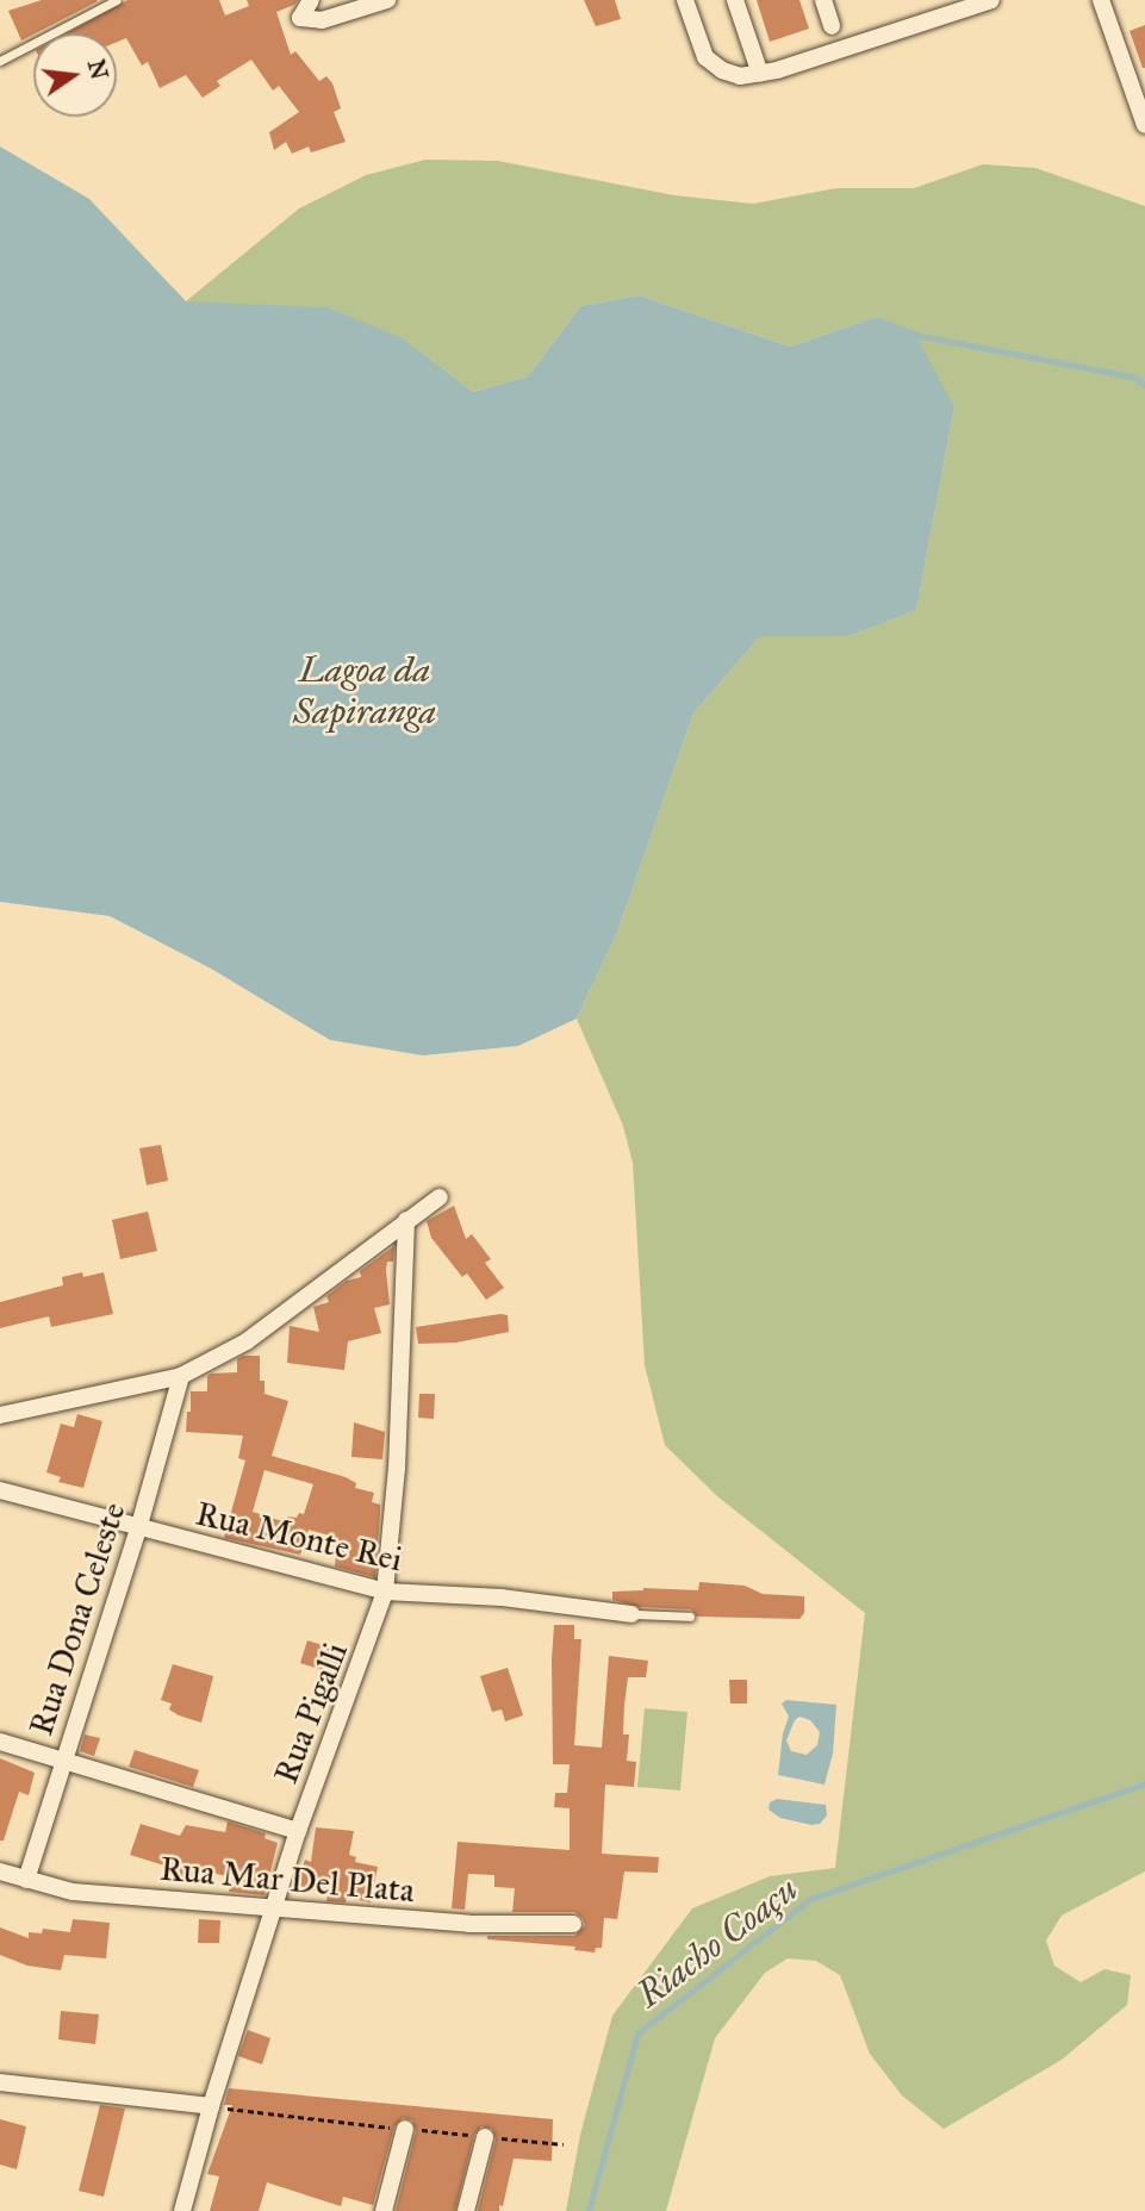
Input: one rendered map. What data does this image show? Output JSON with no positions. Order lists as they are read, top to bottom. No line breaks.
{"streets":{"street":["Rua Monte Rei","Rua Dona Celeste","Rua Pigalli","Rua Mar Del Plata"]},"crossings":[["Rua Monte Rei","Rua Dona Celeste"],["Rua Monte Rei","Rua Pigalli"],["Rua Dona Celeste","Rua Mar Del Plata"],["Rua Pigalli","Rua Mar Del Plata"]],"water":["Lagoa da Sapiranga","Riacho Coaçu"],"north":"right"}
